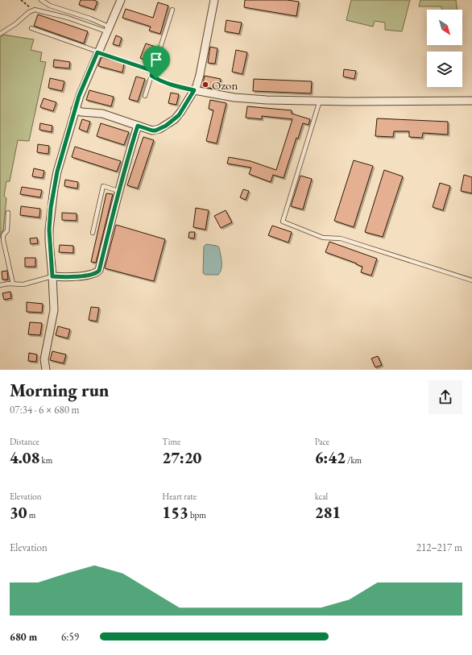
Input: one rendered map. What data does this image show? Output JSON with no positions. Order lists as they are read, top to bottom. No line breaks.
{"places":["Ozon"],"north":"bottom right","page":{"heading":["Morning run","07:34 · 6 × 680 m"],"stats":[["Distance","4.08 km"],["Time","27:20"],["Pace","6:42 /km"],["Elevation","30 m"],["Heart rate","153 bpm"],["kcal","281"]],"chart":["Elevation","212–217 m"],"list":[{"name":"680 m","note":"6:59"}]}}
